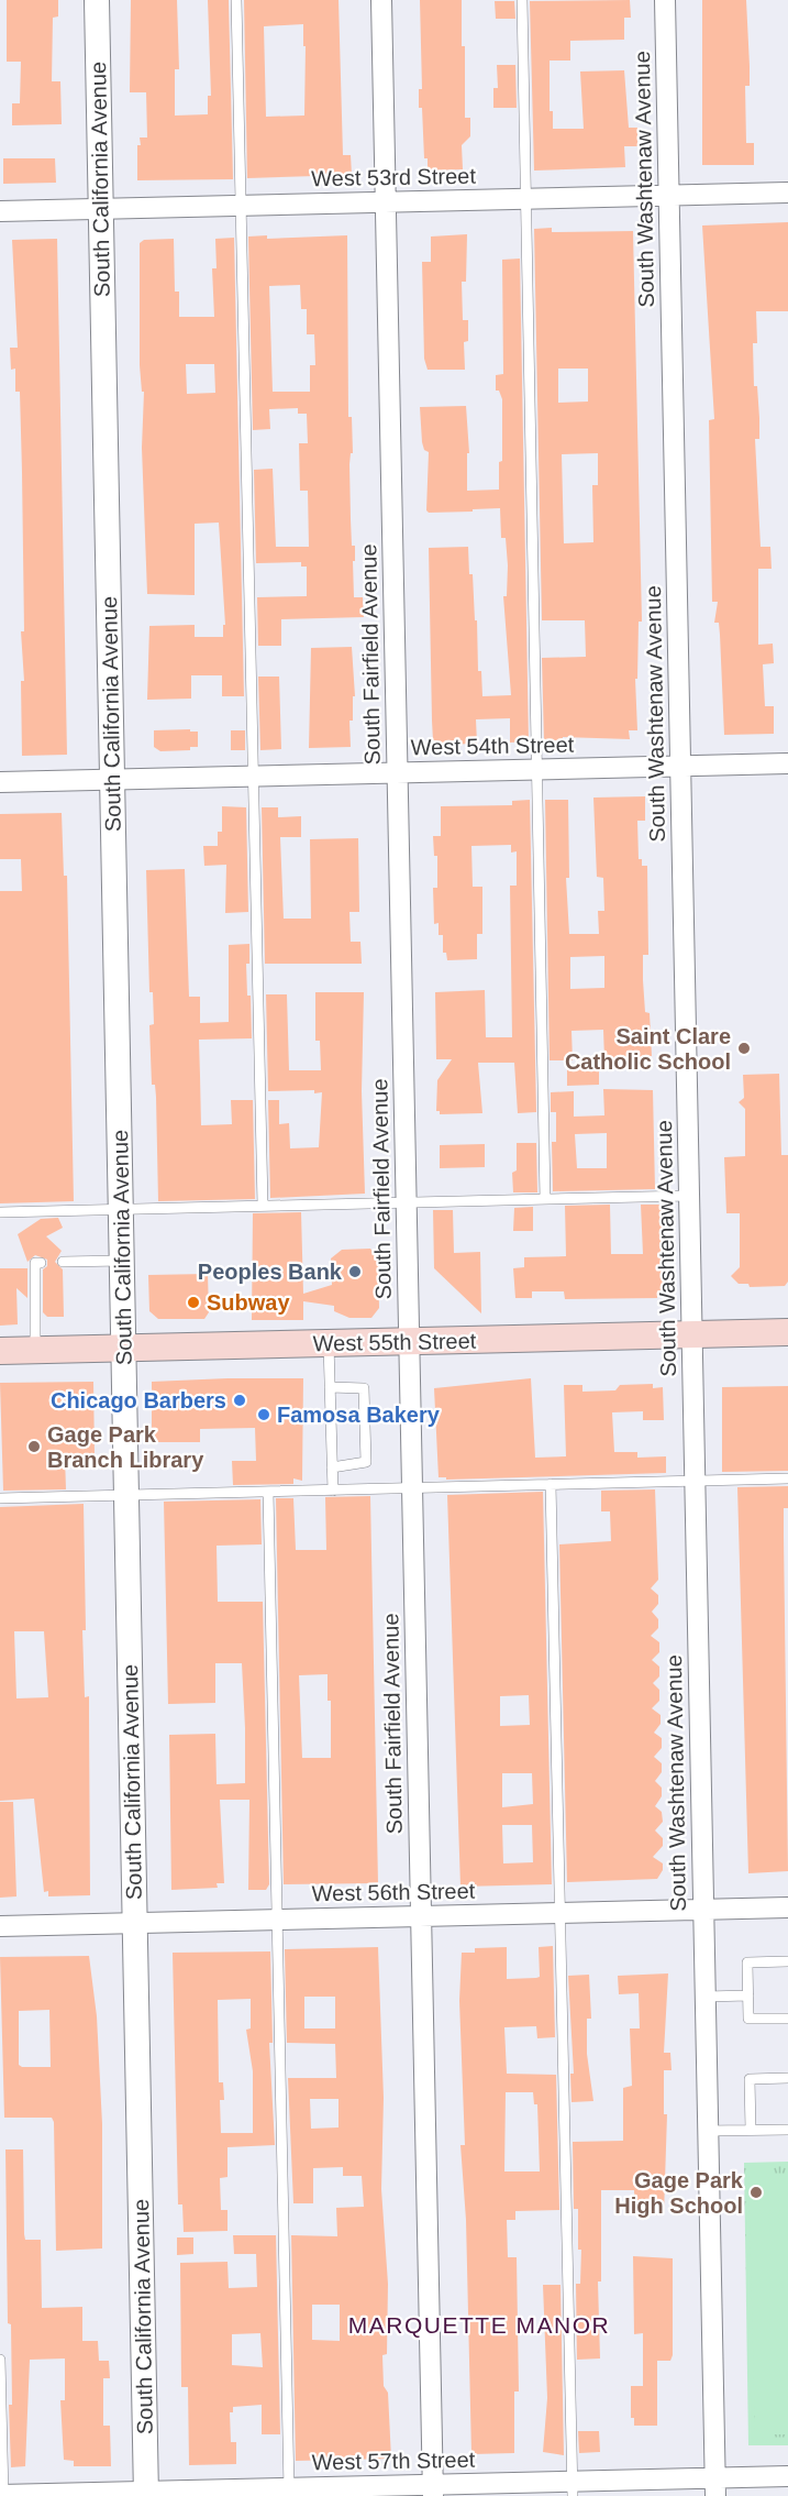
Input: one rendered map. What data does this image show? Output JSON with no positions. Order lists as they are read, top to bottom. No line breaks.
{"streets":{"main road":["West 55th Street"],"street":["West 53rd Street","South California Avenue","South Washtenaw Avenue","South Fairfield Avenue","West 54th Street","West 56th Street","West 57th Street"]},"crossings":[["West 53rd Street","South California Avenue"],["West 53rd Street","South Washtenaw Avenue"],["West 53rd Street","South Fairfield Avenue"],["South California Avenue","West 54th Street"],["South California Avenue","West 55th Street"],["South California Avenue","West 56th Street"],["South California Avenue","West 57th Street"],["South Washtenaw Avenue","West 54th Street"],["South Washtenaw Avenue","West 55th Street"],["South Washtenaw Avenue","West 56th Street"],["South Washtenaw Avenue","West 57th Street"],["South Fairfield Avenue","West 54th Street"],["South Fairfield Avenue","West 55th Street"],["South Fairfield Avenue","West 56th Street"],["South Fairfield Avenue","West 57th Street"]],"districts":["MARQUETTE MANOR"],"places":["Saint Clare Catholic School","Peoples Bank","Subway","Chicago Barbers","Famosa Bakery","Gage Park Branch Library","Gage Park High School"]}
